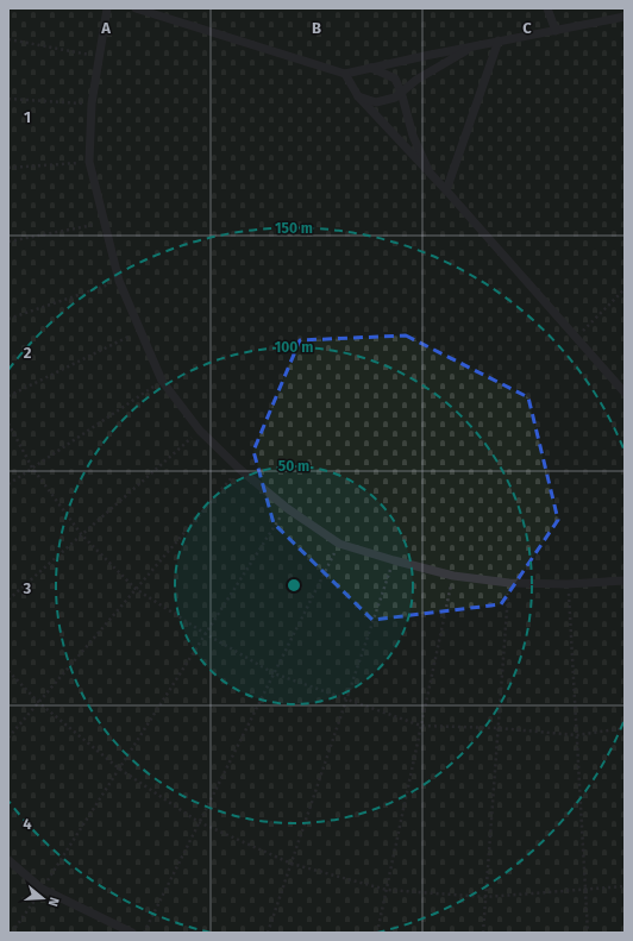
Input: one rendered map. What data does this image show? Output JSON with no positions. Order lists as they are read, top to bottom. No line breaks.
{"north":"right","grid":{"columns":["A","B","C"],"rows":["1","2","3","4"]},"rings":["150 m","100 m","50 m"]}
